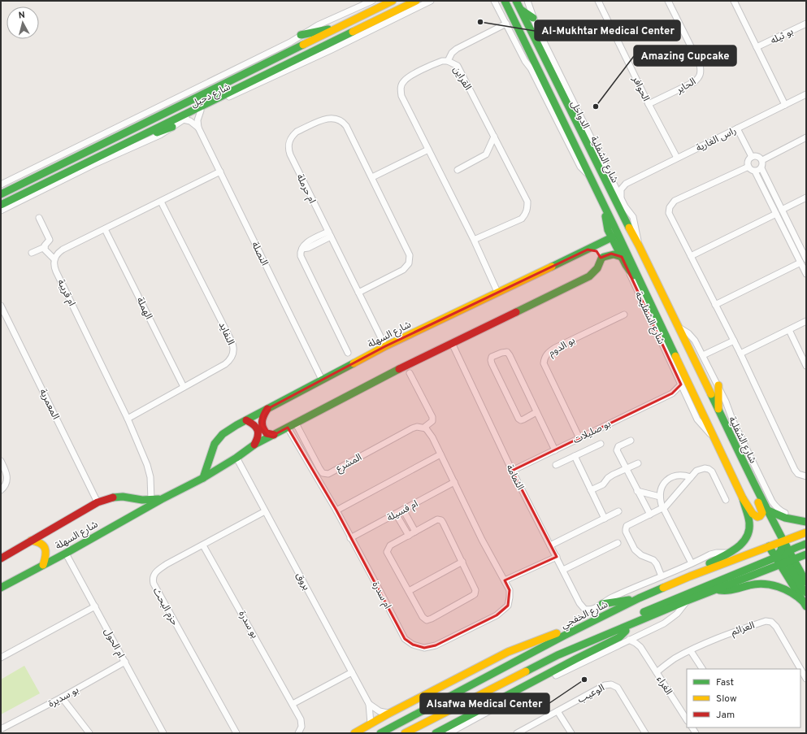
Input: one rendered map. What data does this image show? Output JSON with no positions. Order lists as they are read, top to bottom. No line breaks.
{"streets":{"main road":["شارع دحيل","شارع الشفلية","شارع السهلة","شارع الخفجي"],"street":["بو ثيله","القراين","الحاير","الحوافر","الدواخل","راس الغارية","ام حرملة","النصلة","ام قريبة","الهملة","شارع الشفليحة","النفايد","بو الدوم","المعمرية","بو صليلات","المشرع","الثمامة","ام فسيلة","بروق","ام سدرة","حزم البحث","بو سدرة","العزائم","ام الحول","الغراء","الوعيب","بو سديرة"]},"crossings":[["القراين","شارع السهلة"],["الحاير","الحوافر"],["الحوافر","راس الغارية"],["الدواخل","شارع الشفلية"],["شارع الشفلية","شارع الخفجي"],["ام حرملة","شارع السهلة"],["النصلة","شارع السهلة"],["ام قريبة","النفايد"],["ام قريبة","شارع السهلة"],["الهملة","النفايد"],["شارع الشفليحة","بو صليلات"],["شارع السهلة","المعمرية"],["شارع السهلة","المشرع"],["شارع السهلة","الثمامة"],["شارع السهلة","بروق"],["شارع السهلة","ام سدرة"],["شارع السهلة","ام الحول"],["بو الدوم","بو صليلات"],["بو صليلات","الثمامة"],["المشرع","ام سدرة"],["الثمامة","شارع الخفجي"],["ام فسيلة","ام سدرة"],["بروق","حزم البحث"],["حزم البحث","بو سدرة"],["العزائم","الغراء"],["ام الحول","بو سديرة"]],"places":["Al-Mukhtar Medical Center","Amazing Cupcake","Alsafwa Medical Center"],"legend":["Fast","Slow","Jam"],"north":"top"}
